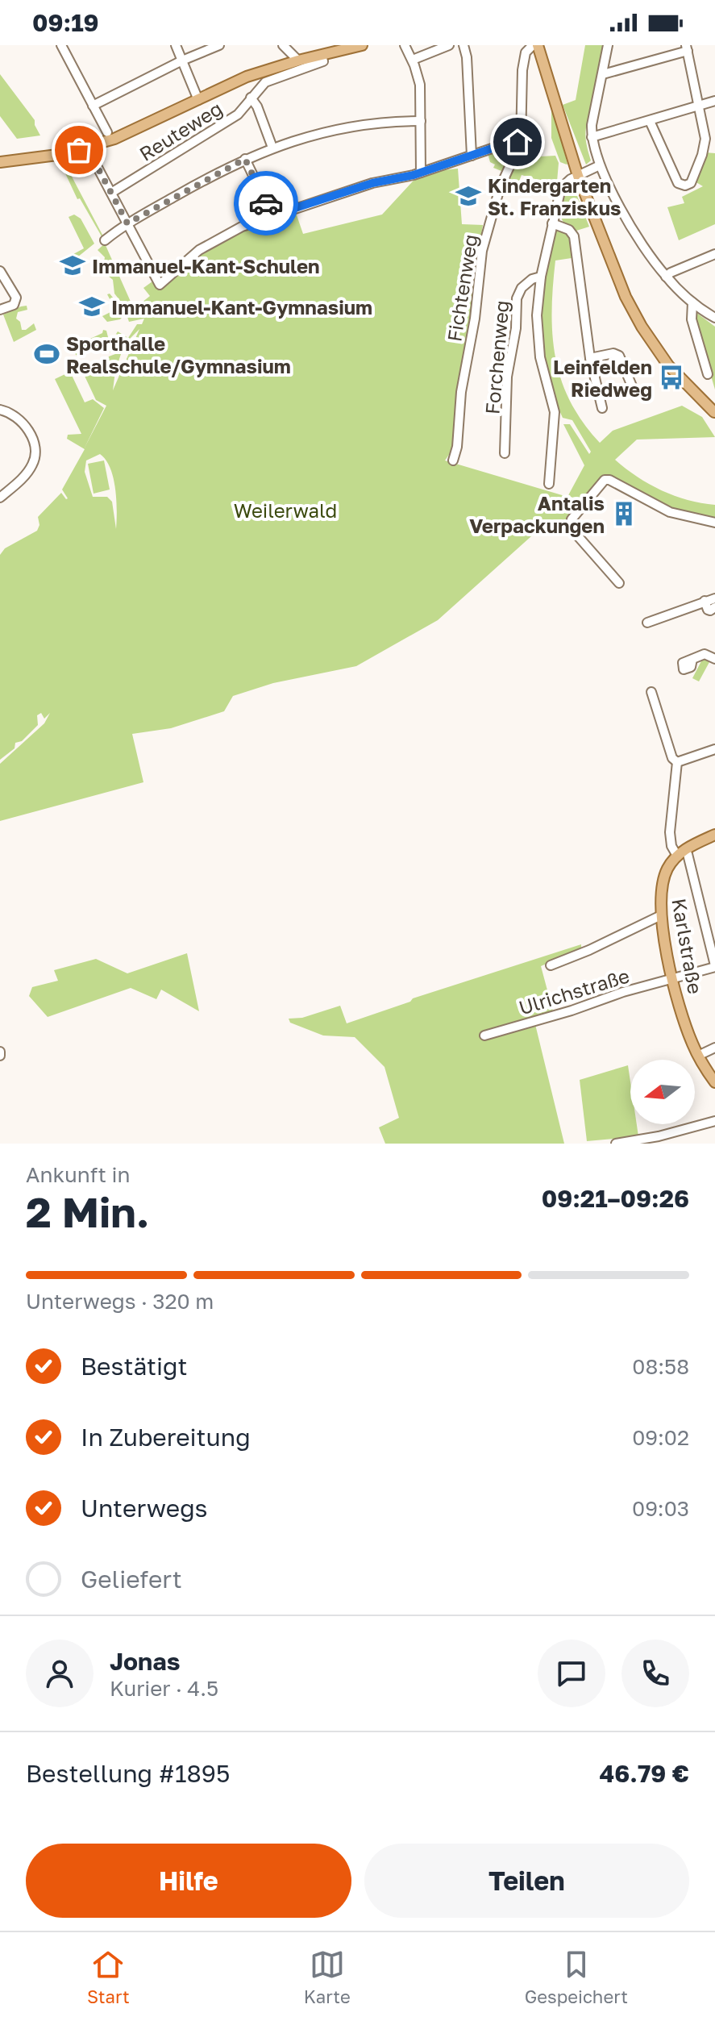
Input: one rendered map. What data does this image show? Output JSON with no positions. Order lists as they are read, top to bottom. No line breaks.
{"streets":{"main road":["Karlstraße"],"street":["Reuteweg","Fichtenweg","Forchenweg","Ulrichstraße"]},"crossings":[["Karlstraße","Ulrichstraße"]],"parks":["Weilerwald"],"places":{"school or university":["Kindergarten St. Franziskus","Immanuel-Kant-Schulen","Immanuel-Kant-Gymnasium"],"sports":["Sporthalle Realschule/Gymnasium"],"bus stop":["Leinfelden Riedweg"],"building":["Antalis Verpackungen"]},"north":"left","page":{"status":"09:19","heading":["2 Min.","Ankunft in","09:21–09:26"],"panel":["Jonas","Kurier · 4.5","Bestellung #1895","46.79 €"],"bar":"Unterwegs · 320 m","list":[["Bestätigt","08:58"],["In Zubereitung","09:02"],["Unterwegs","09:03"],"Geliefert"],"buttons":["Hilfe","Teilen"],"tabs":["Start","Karte","Gespeichert"]}}
